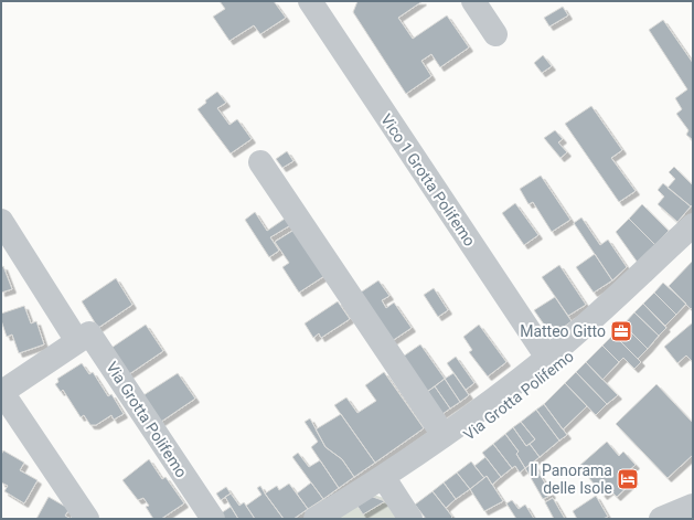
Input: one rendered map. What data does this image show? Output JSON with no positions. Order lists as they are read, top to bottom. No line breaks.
{"streets":{"street":["Vico 1 Grotta Polifemo","Via Grotta Polifemo"]},"crossings":[["Vico 1 Grotta Polifemo","Via Grotta Polifemo"]],"places":{"office":["Matteo Gitto"],"hotel":["Il Panorama delle Isole"]}}
